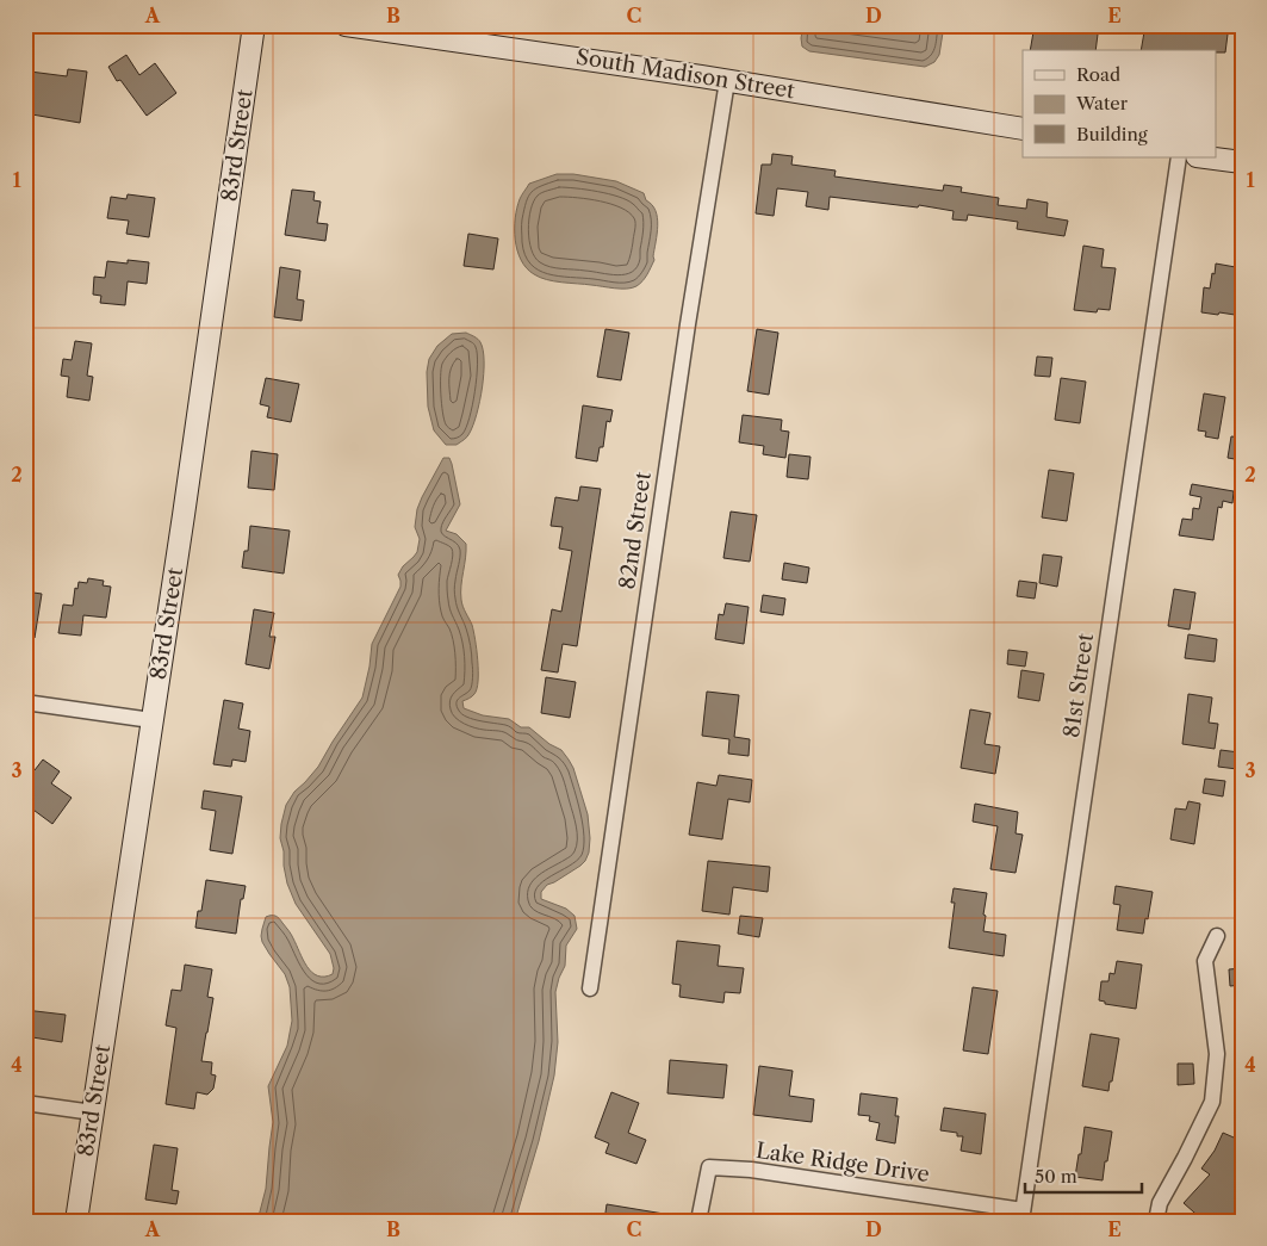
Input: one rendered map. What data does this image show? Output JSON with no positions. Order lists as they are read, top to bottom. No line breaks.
{"streets":{"street":["South Madison Street","83rd Street","82nd Street","81st Street","Lake Ridge Drive"]},"crossings":[["South Madison Street","82nd Street"],["81st Street","Lake Ridge Drive"]],"legend":["Road","Water","Building"],"scale_bar":"50 m","grid":{"columns":["A","B","C","D","E"],"rows":["1","2","3","4"]}}
